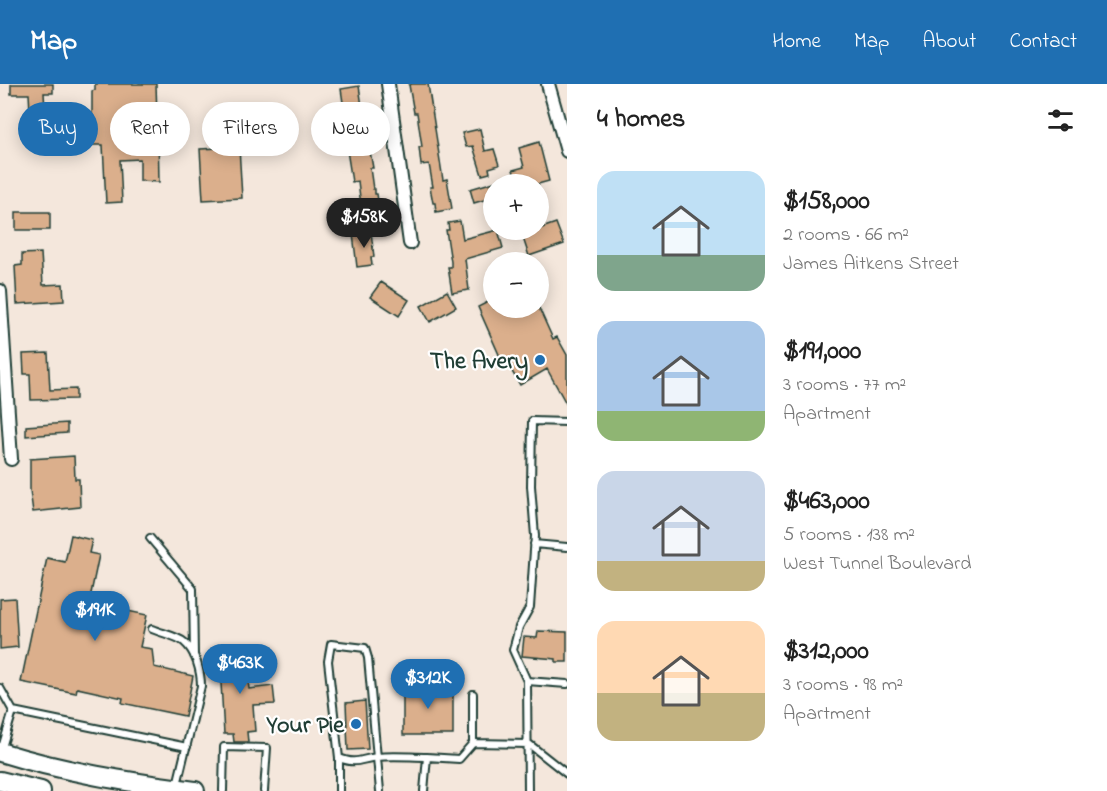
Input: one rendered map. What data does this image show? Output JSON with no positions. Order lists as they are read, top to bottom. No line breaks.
{"places":["The Avery","Your Pie"],"page":{"header":"Map","nav":["Home","Map","About","Contact"],"heading":"4 homes","chip":["Buy","Rent","Filters","New"],"list":[{"name":"$158,000","note":"2 rooms · 66 m² · James Aitkens Street"},{"name":"$191,000","note":"3 rooms · 77 m² · Apartment"},{"name":"$463,000","note":"5 rooms · 138 m² · West Tunnel Boulevard"},{"name":"$312,000","note":"3 rooms · 98 m² · Apartment"}],"map_buttons":["+","−"],"price":["$158K","$191K","$463K","$312K"]}}
